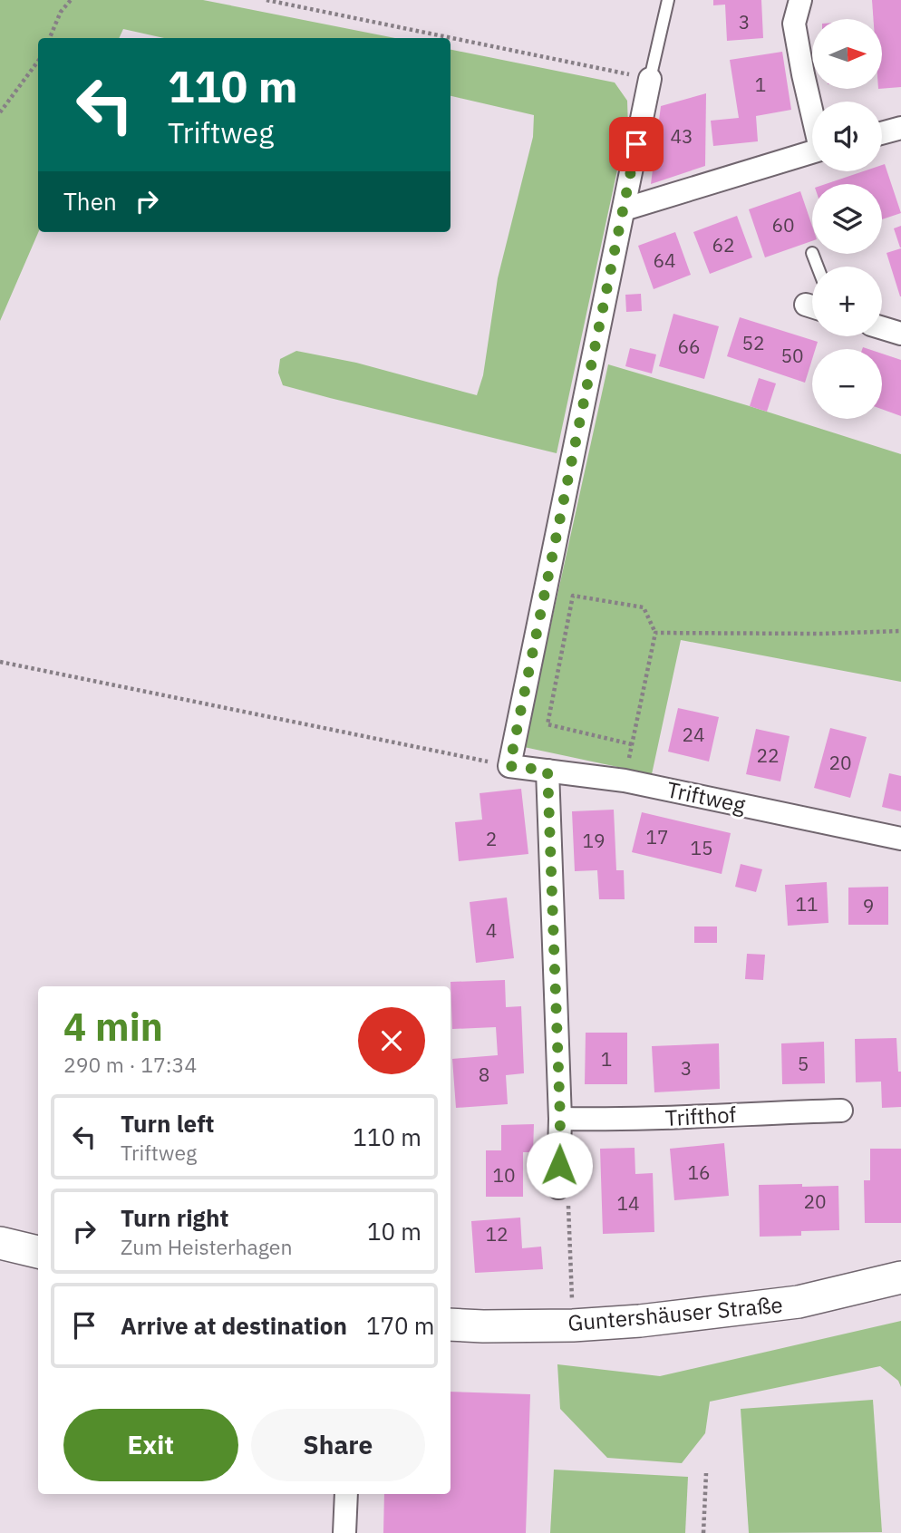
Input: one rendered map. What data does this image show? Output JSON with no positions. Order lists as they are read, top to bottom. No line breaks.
{"streets":{"street":["Triftweg","Trifthof","Guntershäuser Straße"]},"house_numbers":["3","1","43","60","62","64","52","66","50","24","22","20","17","2","19","15","11","9","4","1","5","3","8","16","10","20","14","12"],"north":"right","page":{"map_buttons":["+","−"],"turn":["110 m","Triftweg"],"then":"Then","heading":["4 min","290 m · 17:34"],"list":[{"name":"Turn left","note":"Triftweg","value":"110 m"},{"name":"Turn right","note":"Zum Heisterhagen","value":"10 m"},{"name":"Arrive at destination","value":"170 m"}],"buttons":["Exit","Share"]}}
